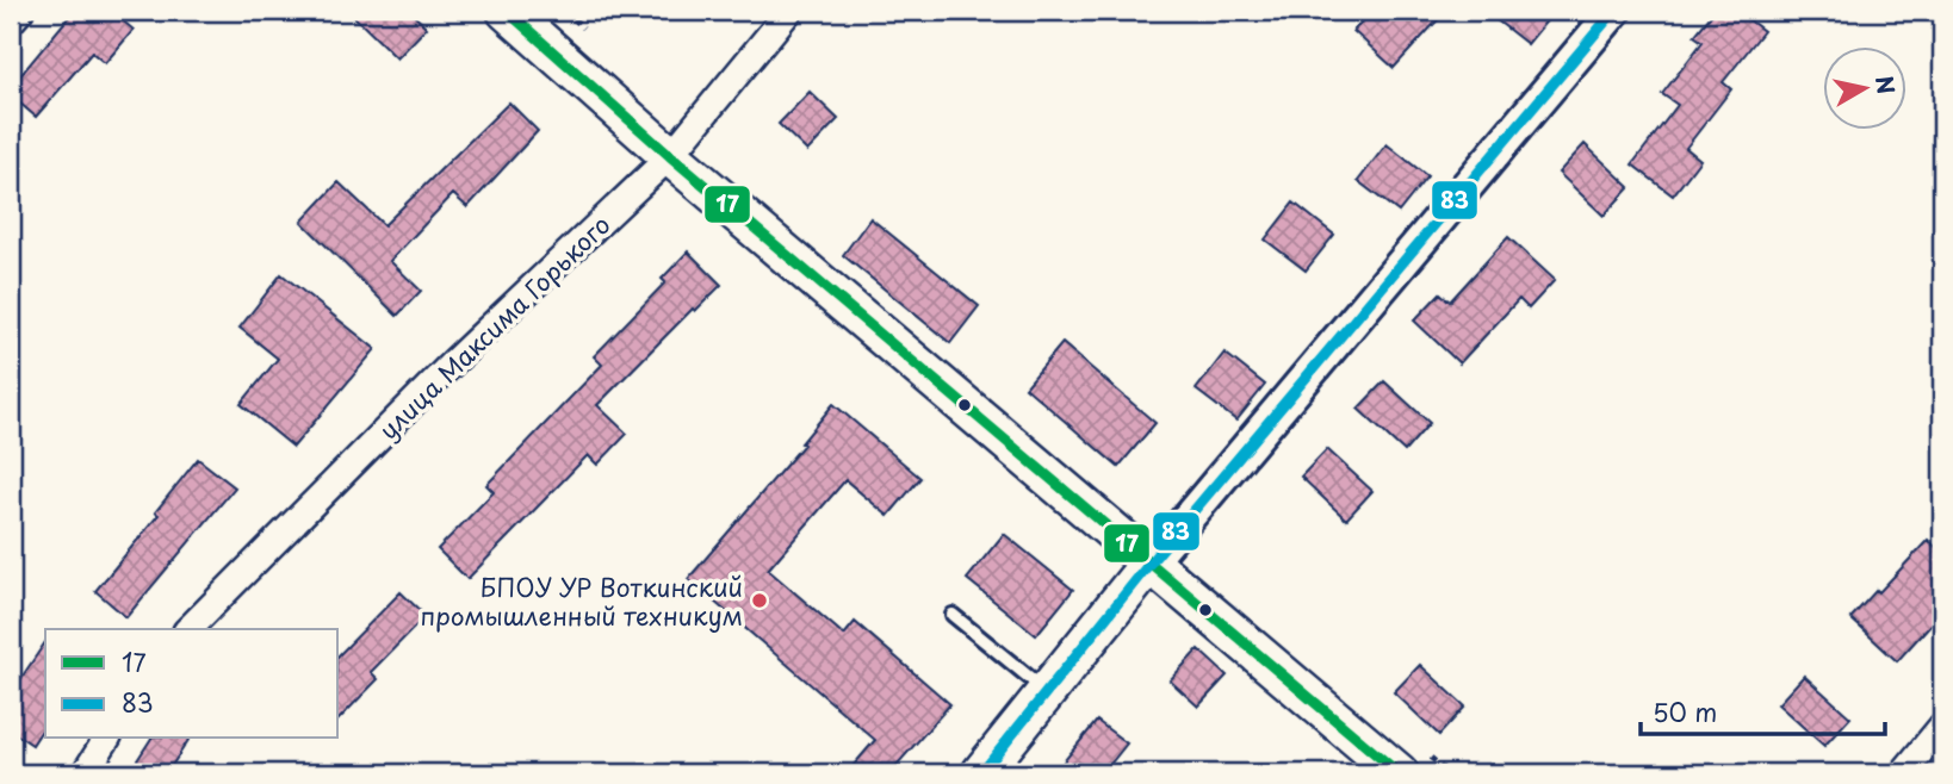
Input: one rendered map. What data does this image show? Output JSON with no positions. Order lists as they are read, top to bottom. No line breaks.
{"streets":{"street":["улица Максима Горького"]},"places":["БПОУ УР Воткинский промышленный техникум"],"lines":["transit line 17","transit line 83"],"legend":["17","83"],"scale_bar":"50 m","north":"right"}
